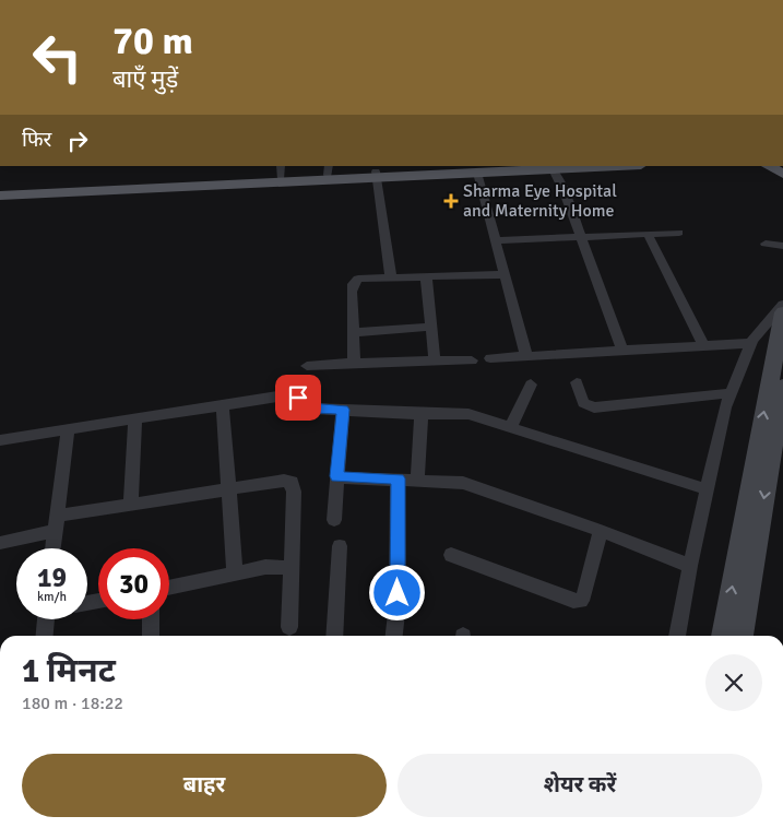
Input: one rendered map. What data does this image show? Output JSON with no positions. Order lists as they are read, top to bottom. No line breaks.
{"places":{"health":["Sharma Eye Hospital and Maternity Home"]},"page":{"turn":["70 m","बाएँ मुड़ें"],"then":"फिर","speed":"19 km/h","limit":"30","heading":["1 मिनट","180 m · 18:22"],"buttons":["बाहर","शेयर करें"]}}
